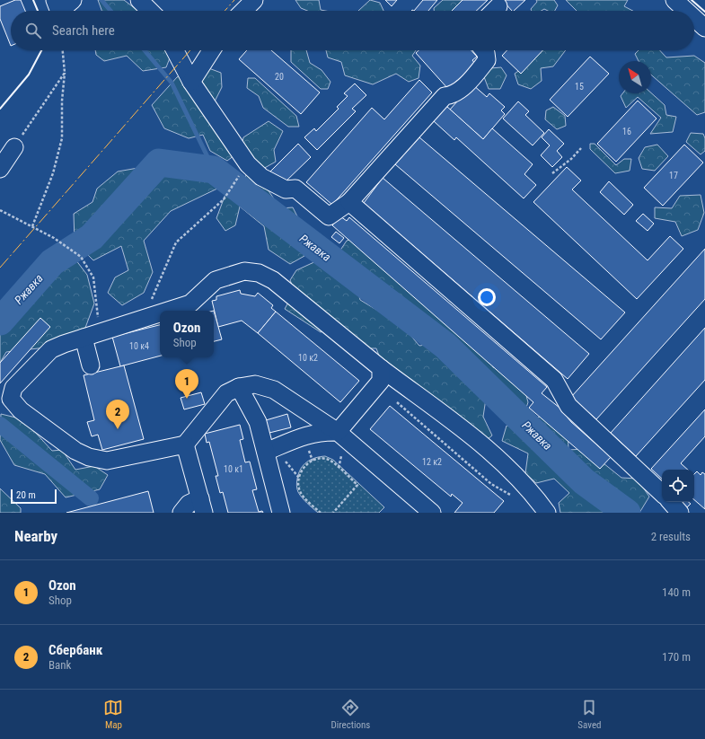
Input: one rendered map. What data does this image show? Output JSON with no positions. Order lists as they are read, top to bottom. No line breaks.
{"water":["Ржавка"],"house_numbers":["20","15","16","17","10 к4","10 к2","12 к2","10 к1"],"scale_bar":"20 m","north":"top left","page":{"search":"Search here","popup":["Ozon","Shop"],"pins":["1","2"],"scale":"20 m","heading":["Nearby","2 results"],"list":[{"mark":"1","name":"Ozon","note":"Shop","value":"140 m"},{"mark":"2","name":"Сбербанк","note":"Bank","value":"170 m"}],"nav":["Map","Directions","Saved"]}}
